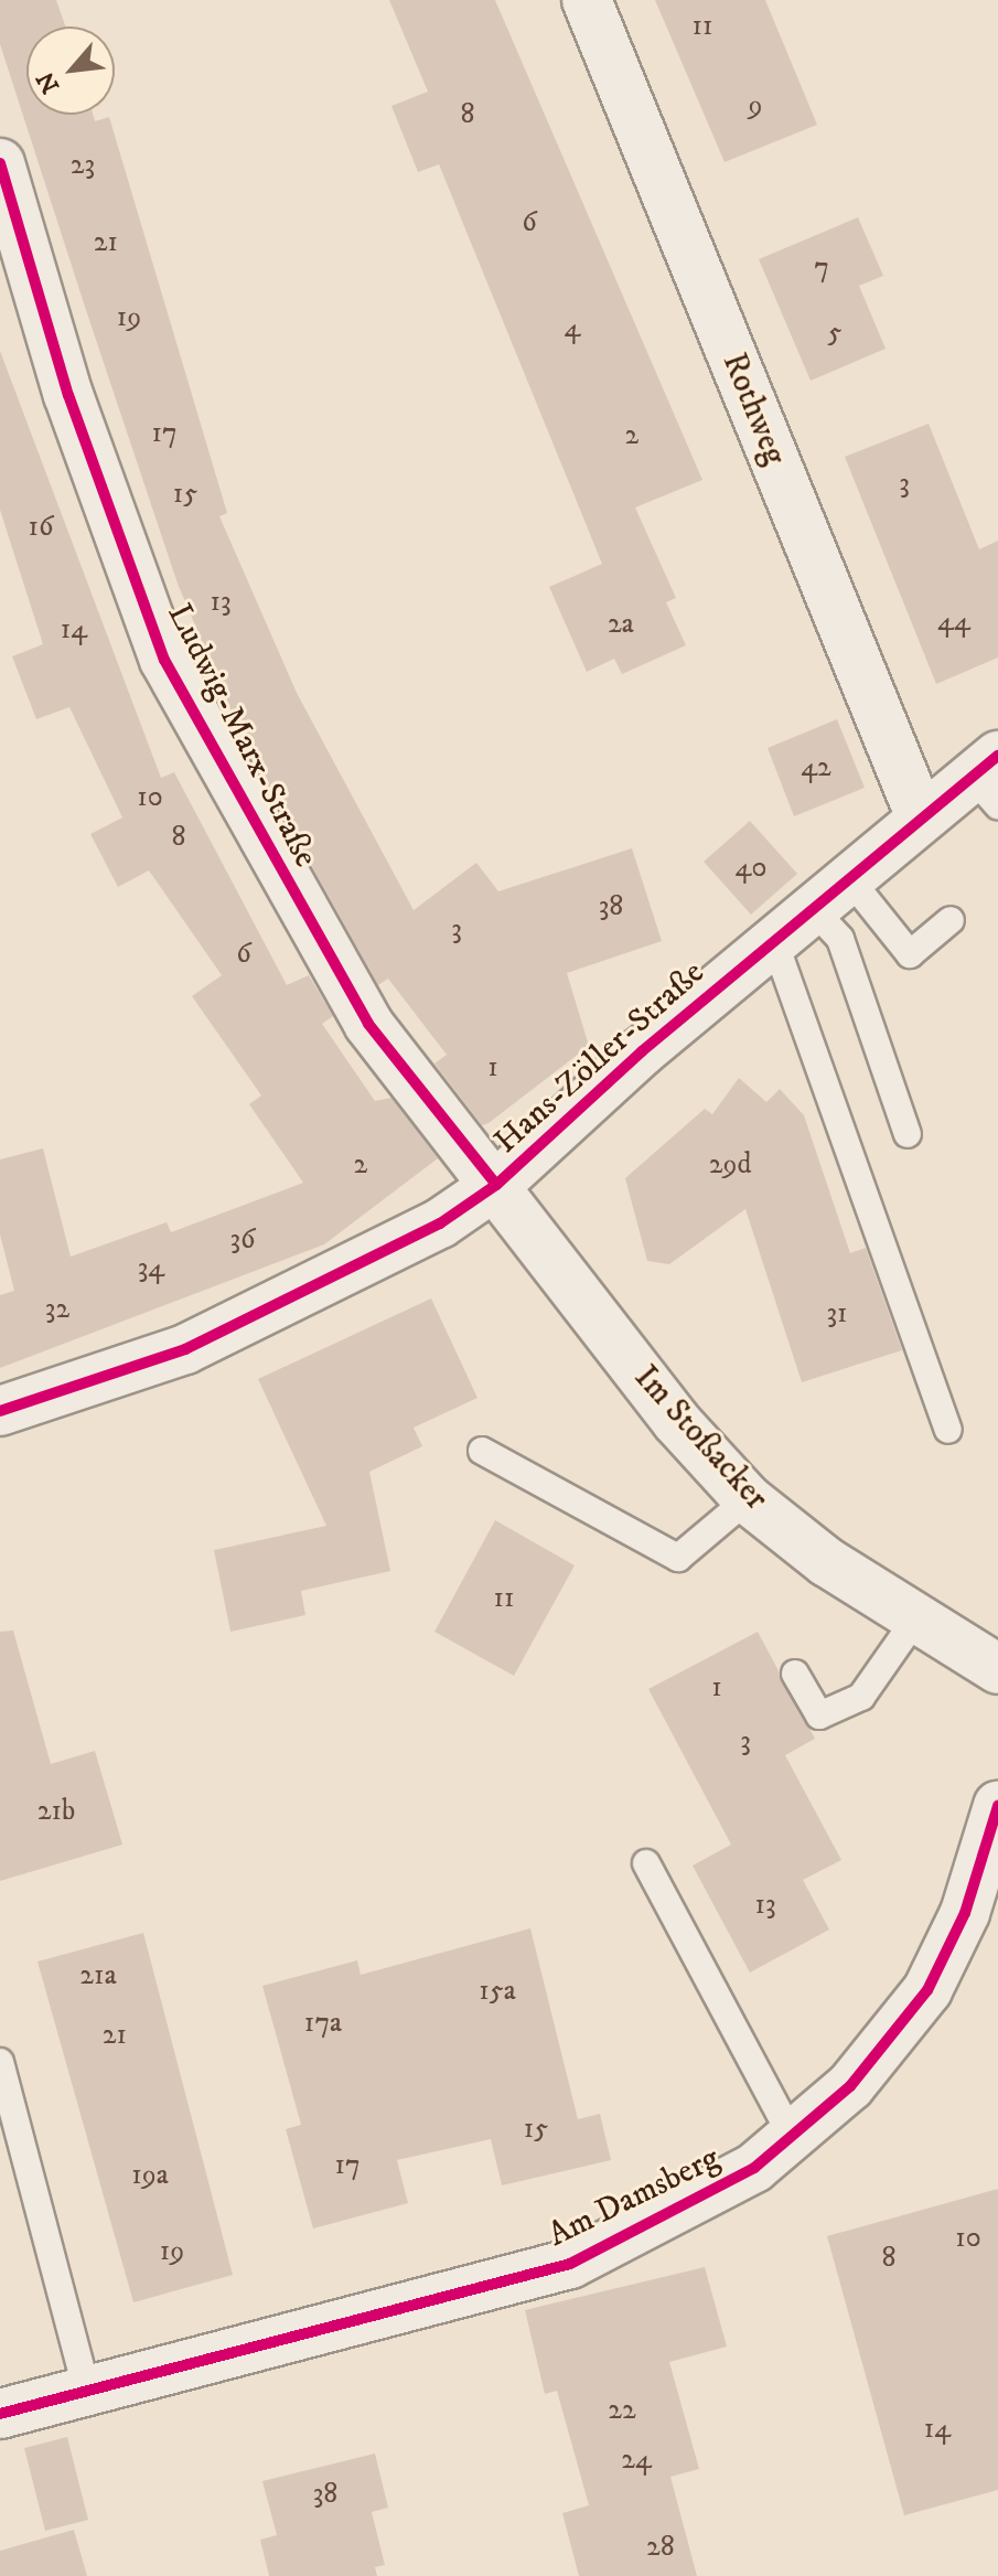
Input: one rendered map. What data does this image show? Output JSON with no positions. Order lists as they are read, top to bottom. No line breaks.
{"streets":{"street":["Rothweg","Ludwig-Marx-Straße","Hans-Zöller-Straße","Im Stoßacker","Am Damsberg"]},"crossings":[["Rothweg","Hans-Zöller-Straße"],["Ludwig-Marx-Straße","Hans-Zöller-Straße"],["Ludwig-Marx-Straße","Im Stoßacker"],["Hans-Zöller-Straße","Im Stoßacker"]],"house_numbers":["11","9","8","23","6","21","7","19","4","5","17","2","3","15","16","13","44","2a","14","42","10","8","40","38","3","6","1","2","29d","36","34","32","31","11","1","3","21b","13","21a","15a","17a","21","15","17","19a","10","19","8","22","14","24","38","28"],"north":"bottom left"}
